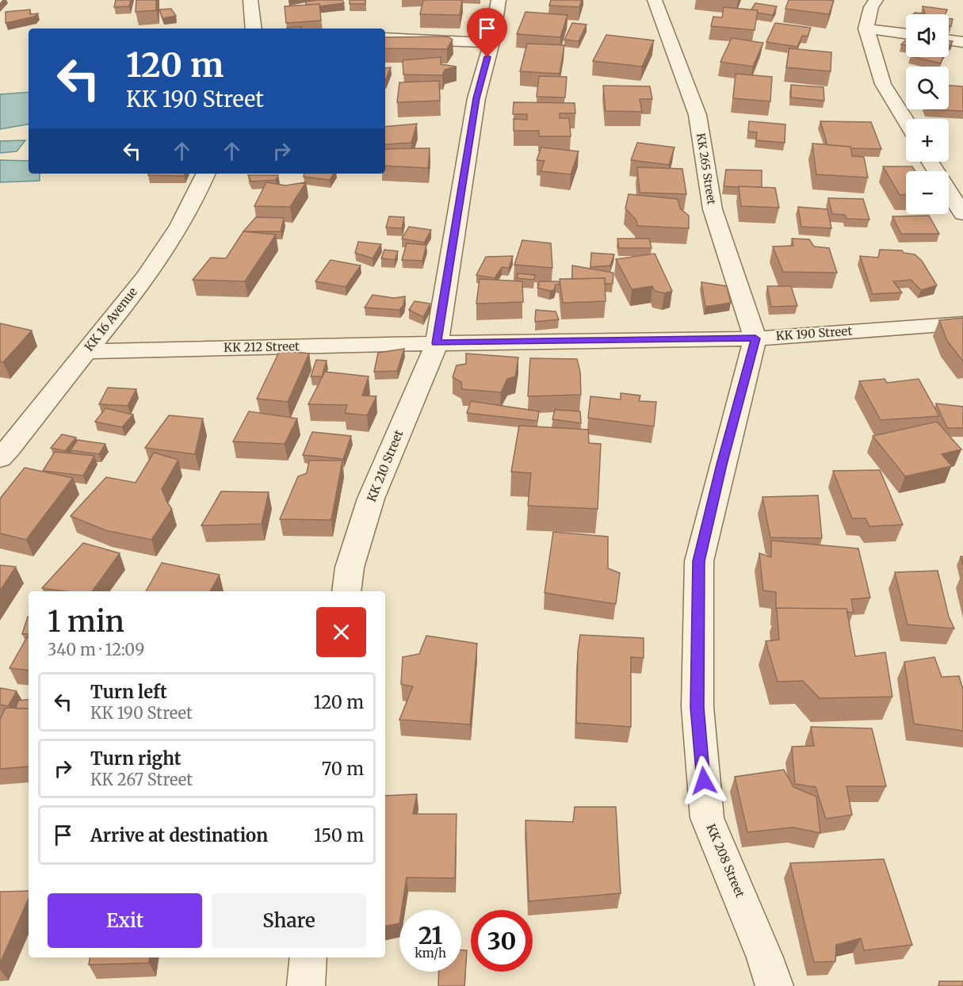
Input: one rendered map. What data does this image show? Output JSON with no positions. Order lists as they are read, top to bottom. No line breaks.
{"streets":{"street":["KK 265 Street","KK 16 Avenue","KK 190 Street","KK 212 Street","KK 210 Street","KK 208 Street"]},"crossings":[["KK 265 Street","KK 190 Street"],["KK 265 Street","KK 208 Street"],["KK 16 Avenue","KK 212 Street"],["KK 190 Street","KK 212 Street"],["KK 190 Street","KK 210 Street"],["KK 190 Street","KK 208 Street"],["KK 212 Street","KK 210 Street"]],"page":{"map_buttons":["+","−"],"turn":["120 m","KK 190 Street"],"heading":["1 min","340 m · 12:09"],"list":[{"name":"Turn left","note":"KK 190 Street","value":"120 m"},{"name":"Turn right","note":"KK 267 Street","value":"70 m"},{"name":"Arrive at destination","value":"150 m"}],"buttons":["Exit","Share"],"speed":"21 km/h","limit":"30"}}
